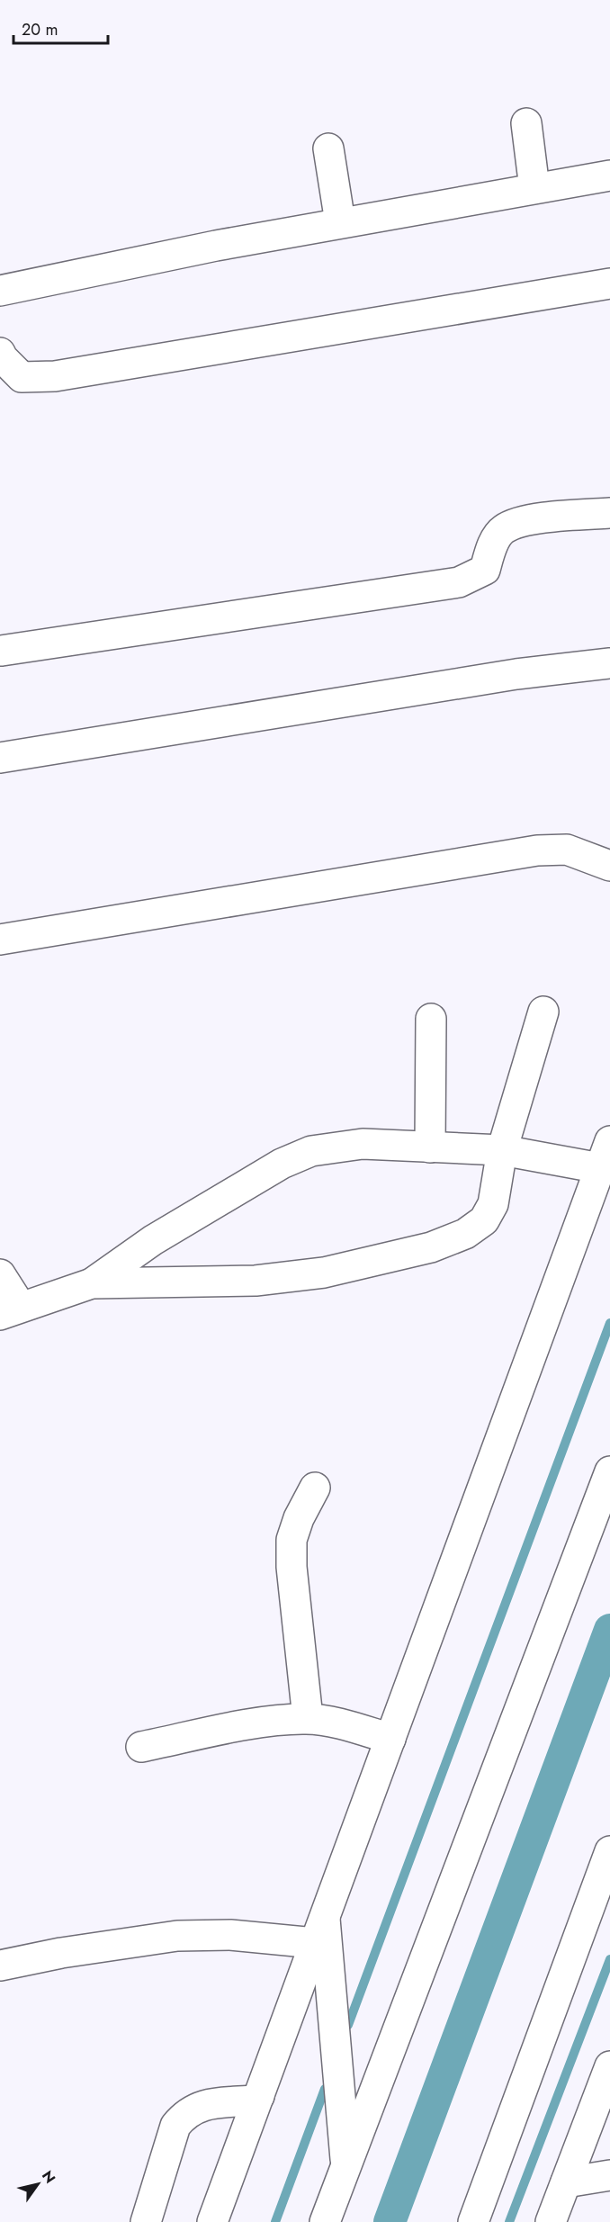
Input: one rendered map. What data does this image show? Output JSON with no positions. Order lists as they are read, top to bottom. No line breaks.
{"scale_bar":"20 m","north":"top right"}
